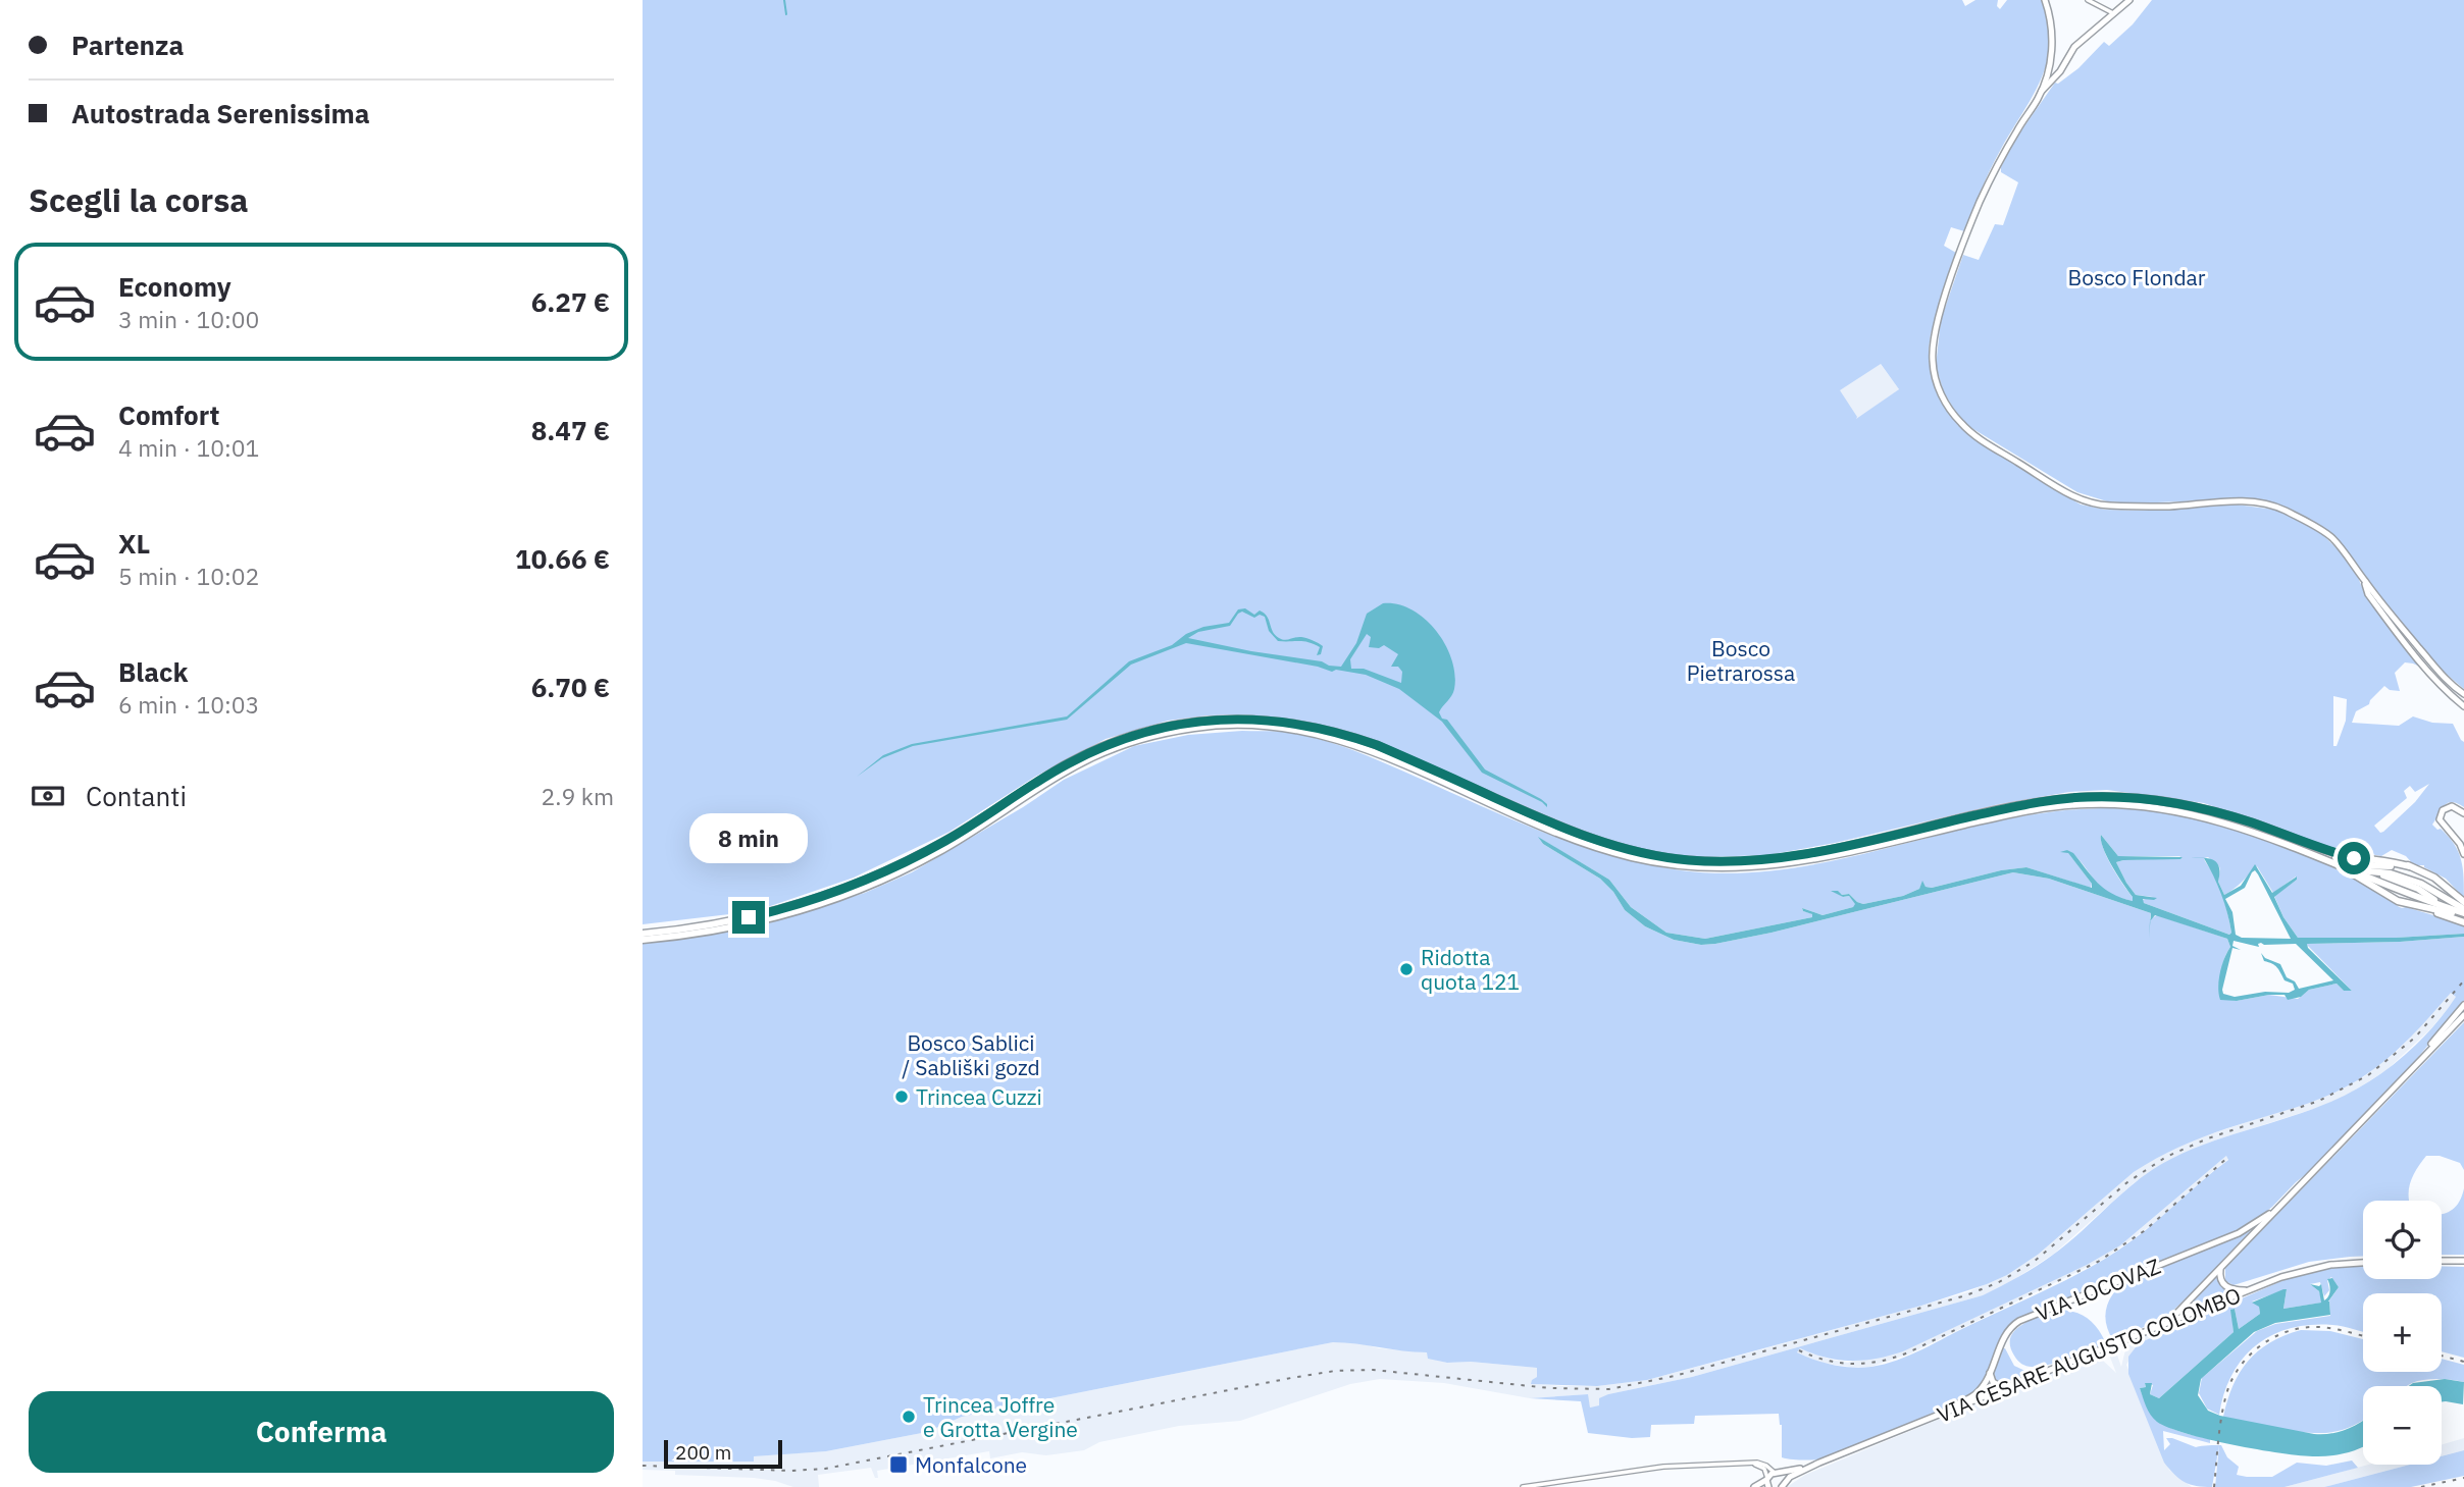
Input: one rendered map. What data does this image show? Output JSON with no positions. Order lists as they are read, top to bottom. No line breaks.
{"streets":{"main road":["VIA LOCOVAZ","VIA CESARE AUGUSTO COLOMBO"]},"crossings":[["VIA LOCOVAZ","VIA CESARE AUGUSTO COLOMBO"]],"parks":["Bosco Flondar","Bosco Pietrarossa","Bosco Sablici / Sabliški gozd"],"places":{"other":["Ridotta quota 121","Trincea Cuzzi","Trincea Joffre e Grotta Vergine"],"transit":["Monfalcone"]},"scale_bar":"200 m","page":{"banner":["Partenza","Autostrada Serenissima"],"heading":"Scegli la corsa","list":[{"name":"Economy","note":"3 min · 10:00","value":"6.27 €"},{"name":"Comfort","note":"4 min · 10:01","value":"8.47 €"},{"name":"XL","note":"5 min · 10:02","value":"10.66 €"},{"name":"Black","note":"6 min · 10:03","value":"6.70 €"}],"pay":["Contanti","2.9 km"],"bubble":"8 min","map_buttons":["+","−"],"buttons":"Conferma","scale":"200 m"}}
